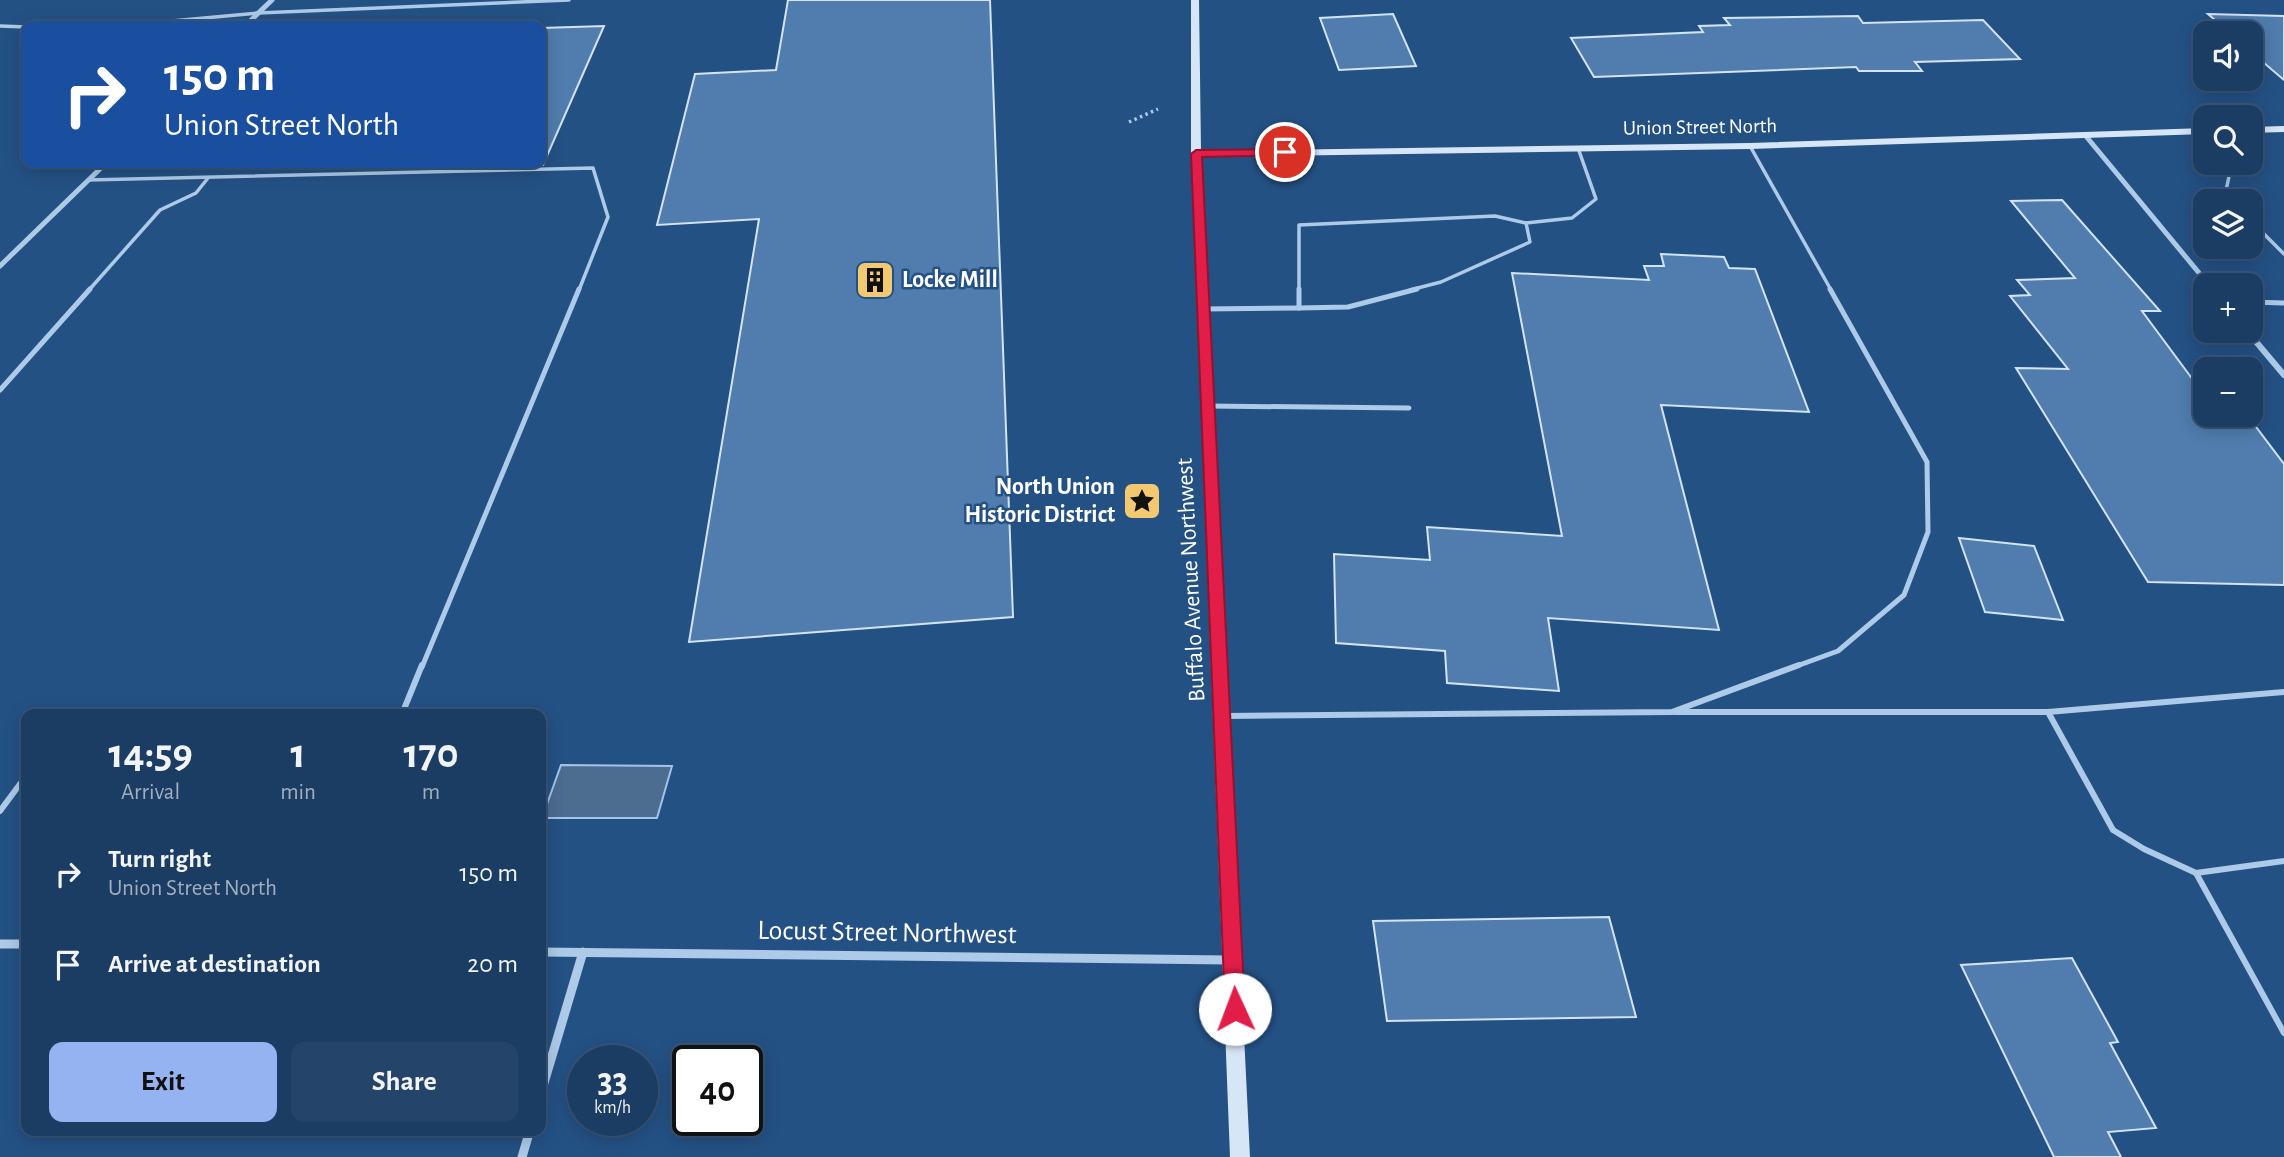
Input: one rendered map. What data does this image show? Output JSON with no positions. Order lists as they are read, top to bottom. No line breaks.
{"streets":{"street":["Union Street North","Buffalo Avenue Northwest","Locust Street Northwest"]},"crossings":[["Union Street North","Buffalo Avenue Northwest"],["Buffalo Avenue Northwest","Locust Street Northwest"]],"places":{"building":["Locke Mill"],"place":["North Union Historic District"]},"page":{"map_buttons":["+","−"],"turn":["150 m","Union Street North"],"eta":["14:59","Arrival","1","min","170","m"],"list":[{"name":"Turn right","note":"Union Street North","value":"150 m"},{"name":"Arrive at destination","value":"20 m"}],"buttons":["Exit","Share"],"speed":"33 km/h","limit":"40"}}
